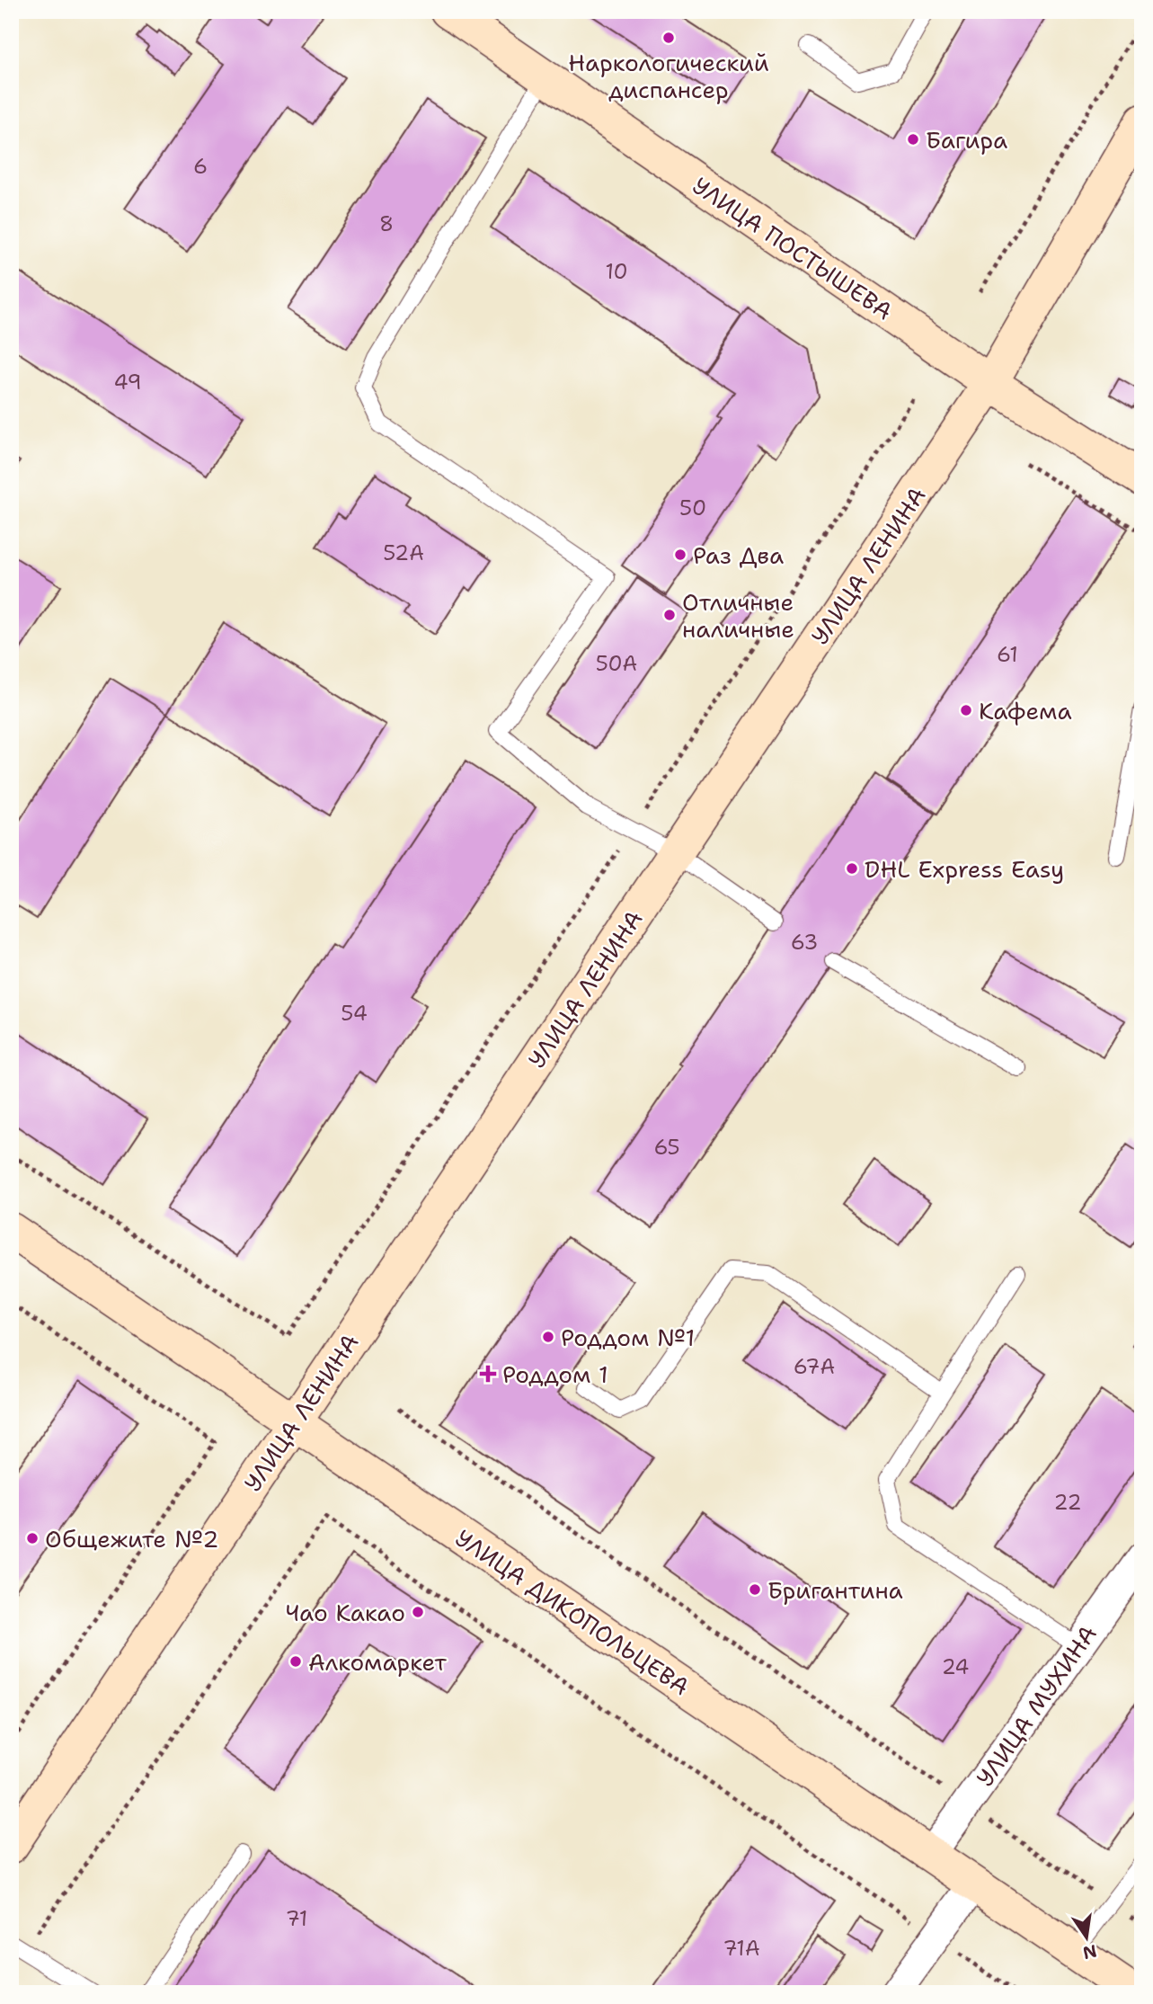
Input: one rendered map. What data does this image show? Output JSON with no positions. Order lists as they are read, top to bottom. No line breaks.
{"streets":{"main road":["УЛИЦА ПОСТЫШЕВА","УЛИЦА ЛЕНИНА","УЛИЦА ДИКОПОЛЬЦЕВА"],"street":["УЛИЦА МУХИНА"]},"crossings":[["УЛИЦА ПОСТЫШЕВА","УЛИЦА ЛЕНИНА"],["УЛИЦА ЛЕНИНА","УЛИЦА ДИКОПОЛЬЦЕВА"],["УЛИЦА ДИКОПОЛЬЦЕВА","УЛИЦА МУХИНА"]],"places":{"other":["Наркологический диспансер","Багира","Раз Два","Отличные наличные","Кафема","DHL Express Easy","Роддом №1","Общежите №2","Бригантина","Чао Какао","Алкомаркет"],"health":["Роддом 1"]},"house_numbers":["6","8","10","49","50","52А","61","50А","63","54","65","67А","22","24","71","71А"],"north":"bottom"}
